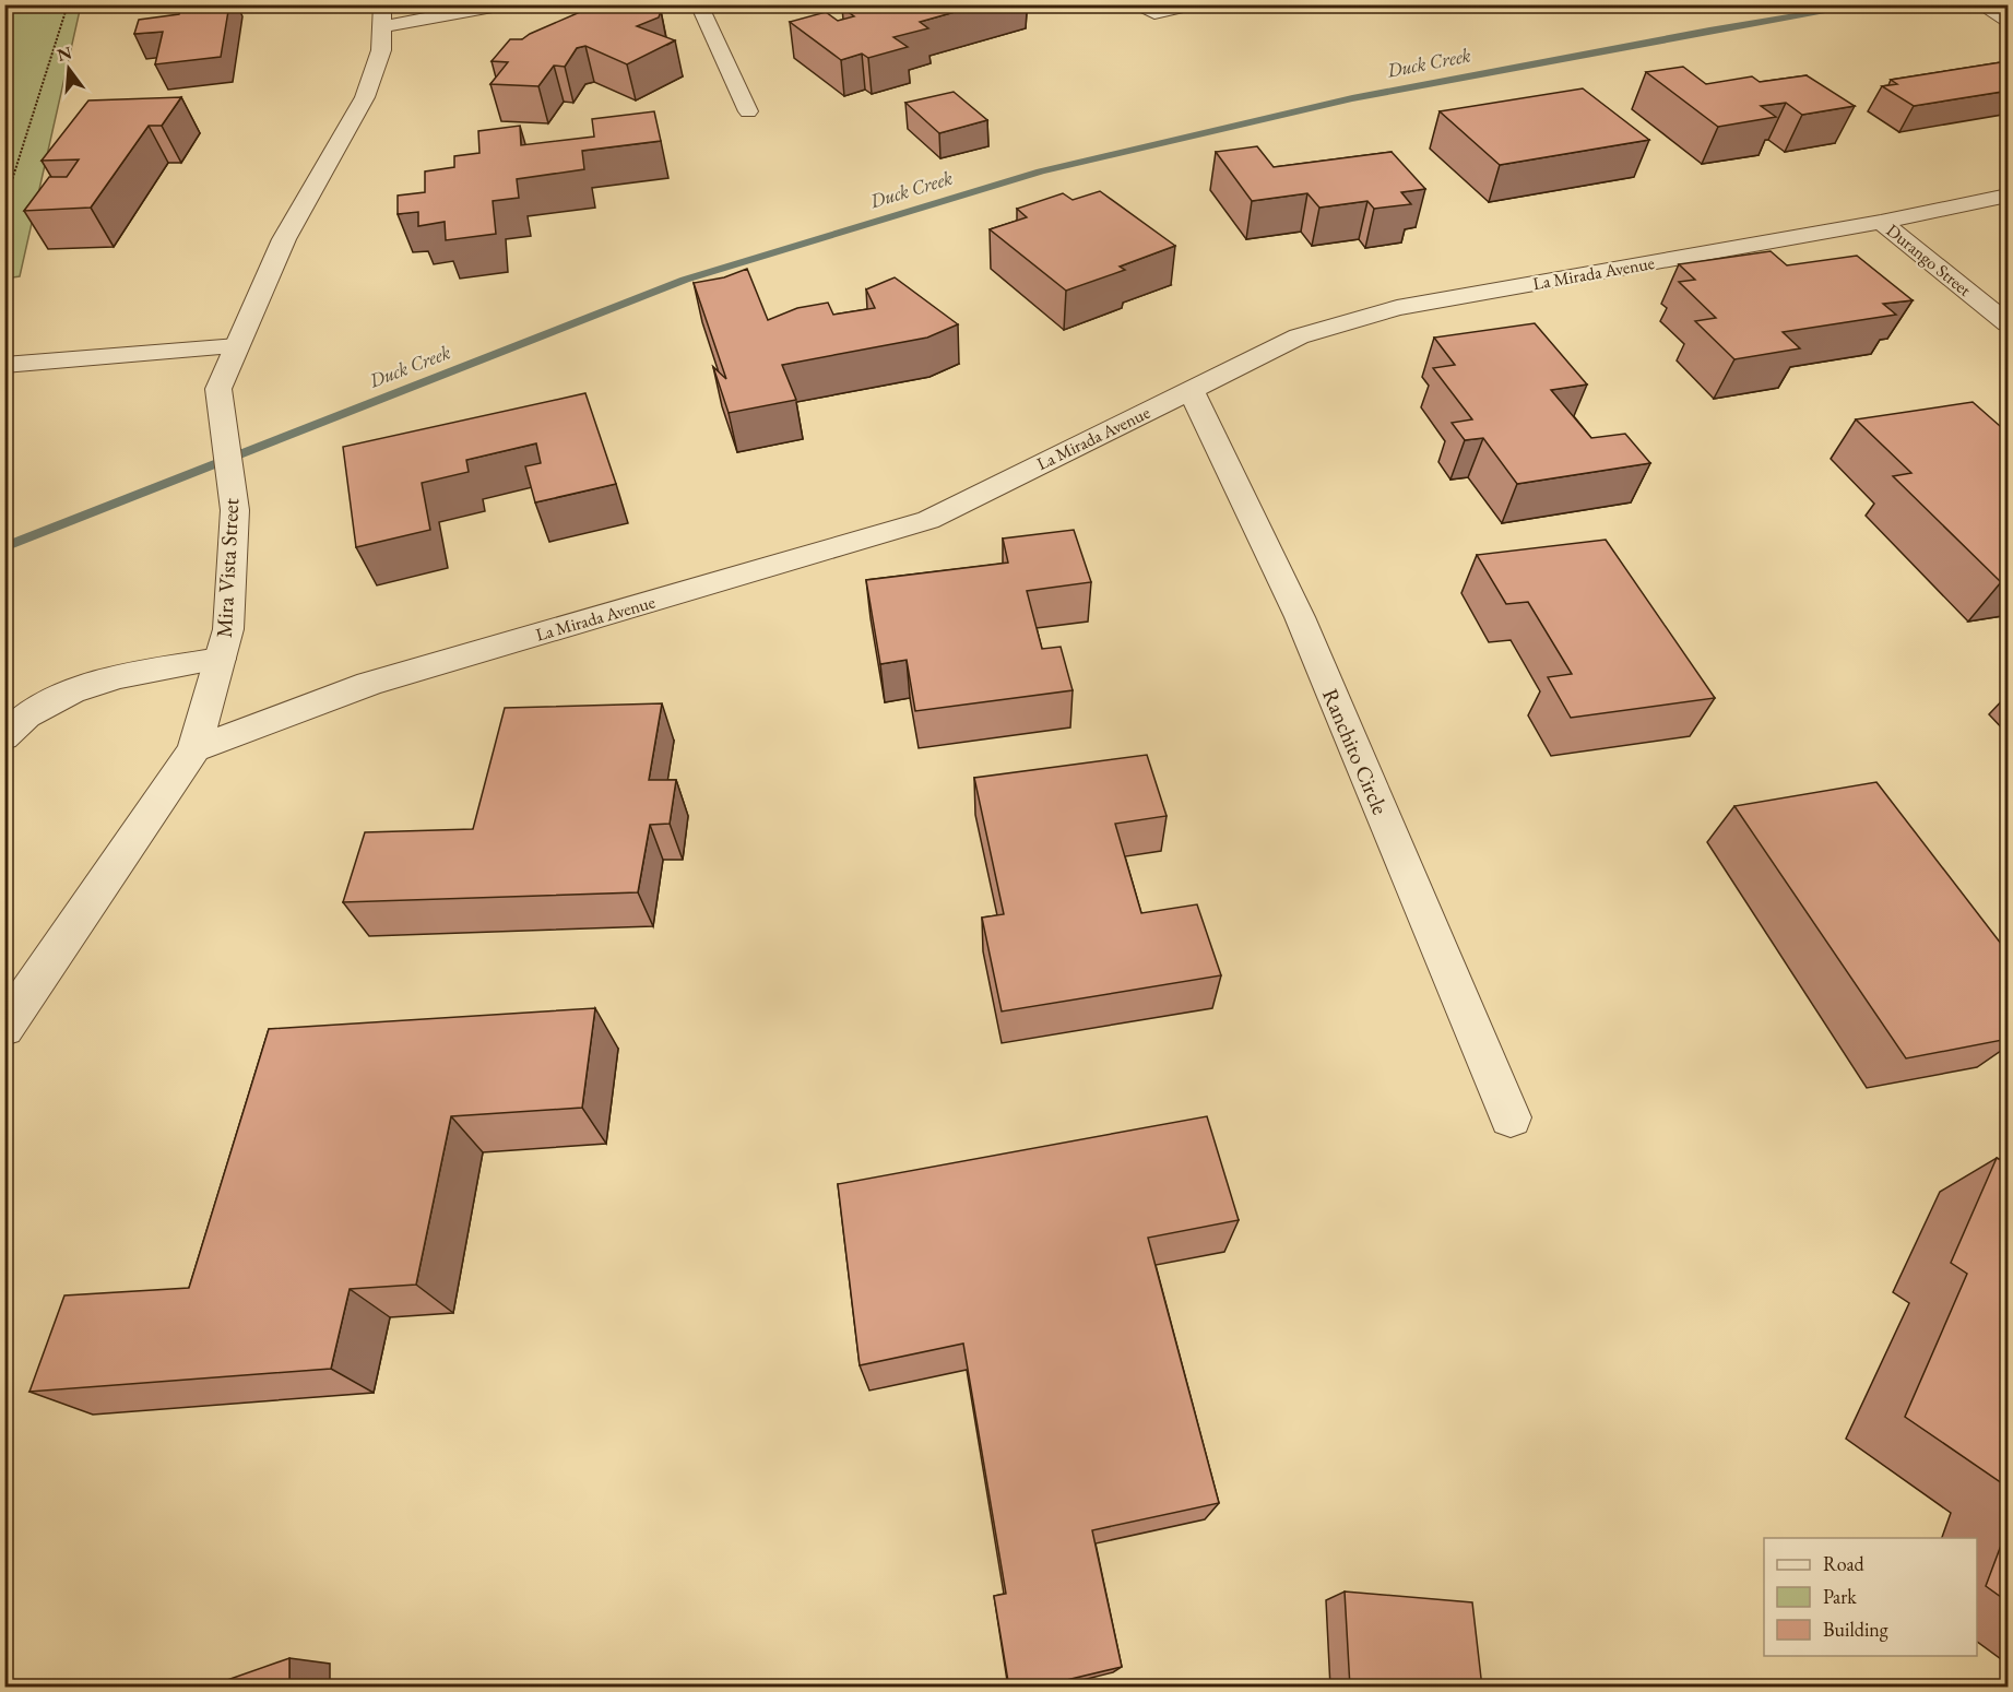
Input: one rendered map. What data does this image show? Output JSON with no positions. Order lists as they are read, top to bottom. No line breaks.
{"streets":{"street":["Durango Street","La Mirada Avenue","Mira Vista Street","Ranchito Circle"]},"crossings":[["Durango Street","La Mirada Avenue"],["La Mirada Avenue","Mira Vista Street"],["La Mirada Avenue","Ranchito Circle"]],"water":["Duck Creek"],"legend":["Road","Park","Building"],"north":"top"}
